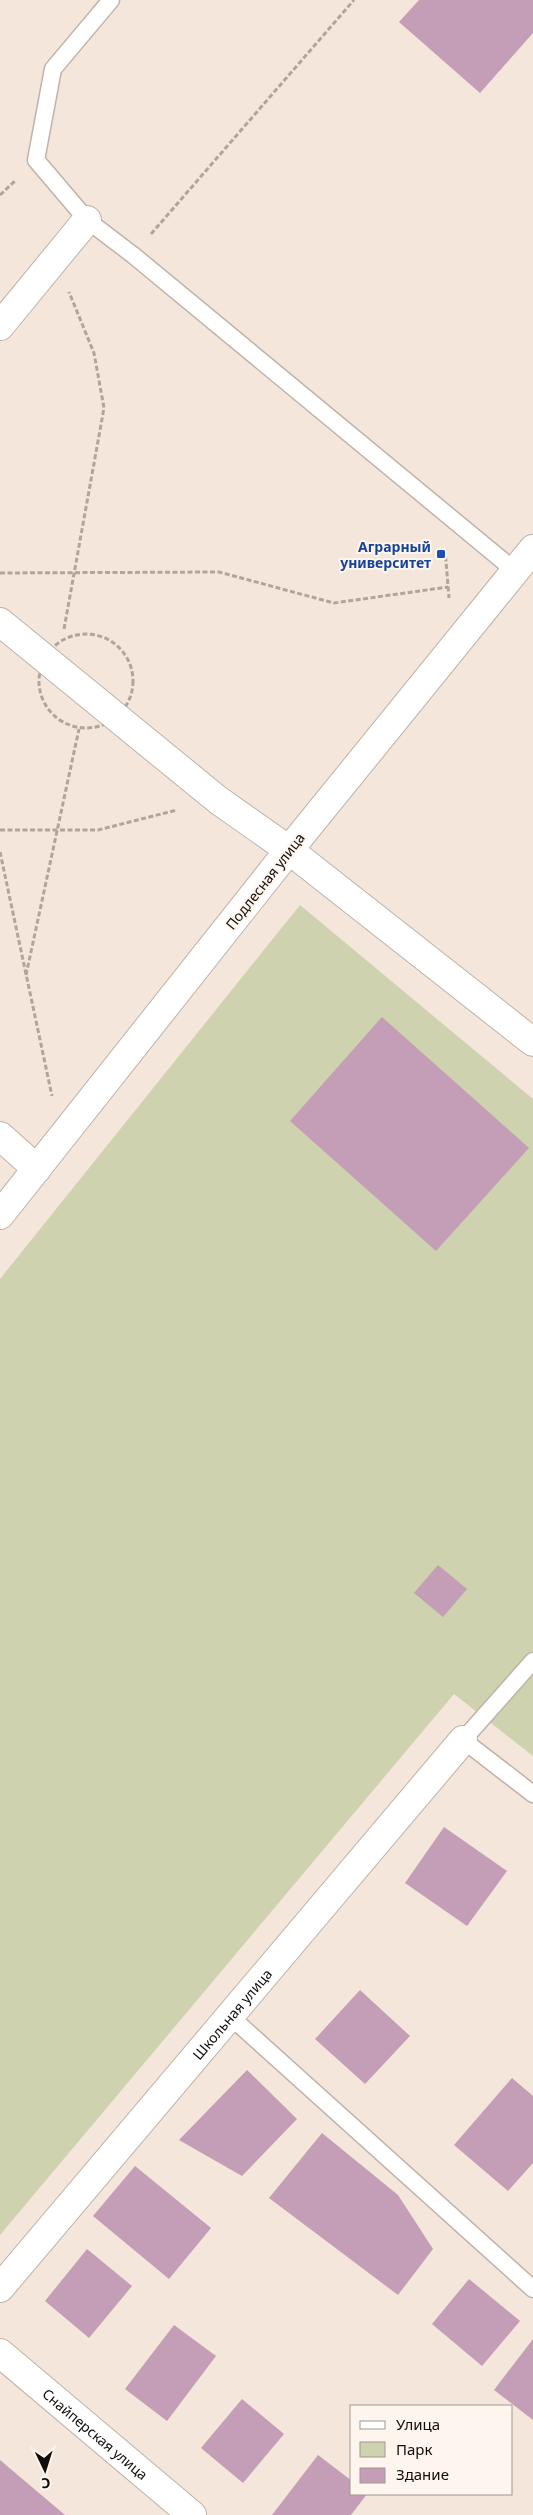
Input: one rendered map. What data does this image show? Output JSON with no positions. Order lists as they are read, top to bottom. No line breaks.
{"streets":{"street":["Подлесная улица","Школьная улица","Снайперская улица"]},"places":{"transit":["Аграрный университет"]},"legend":["Улица","Парк","Здание"],"north":"bottom"}
